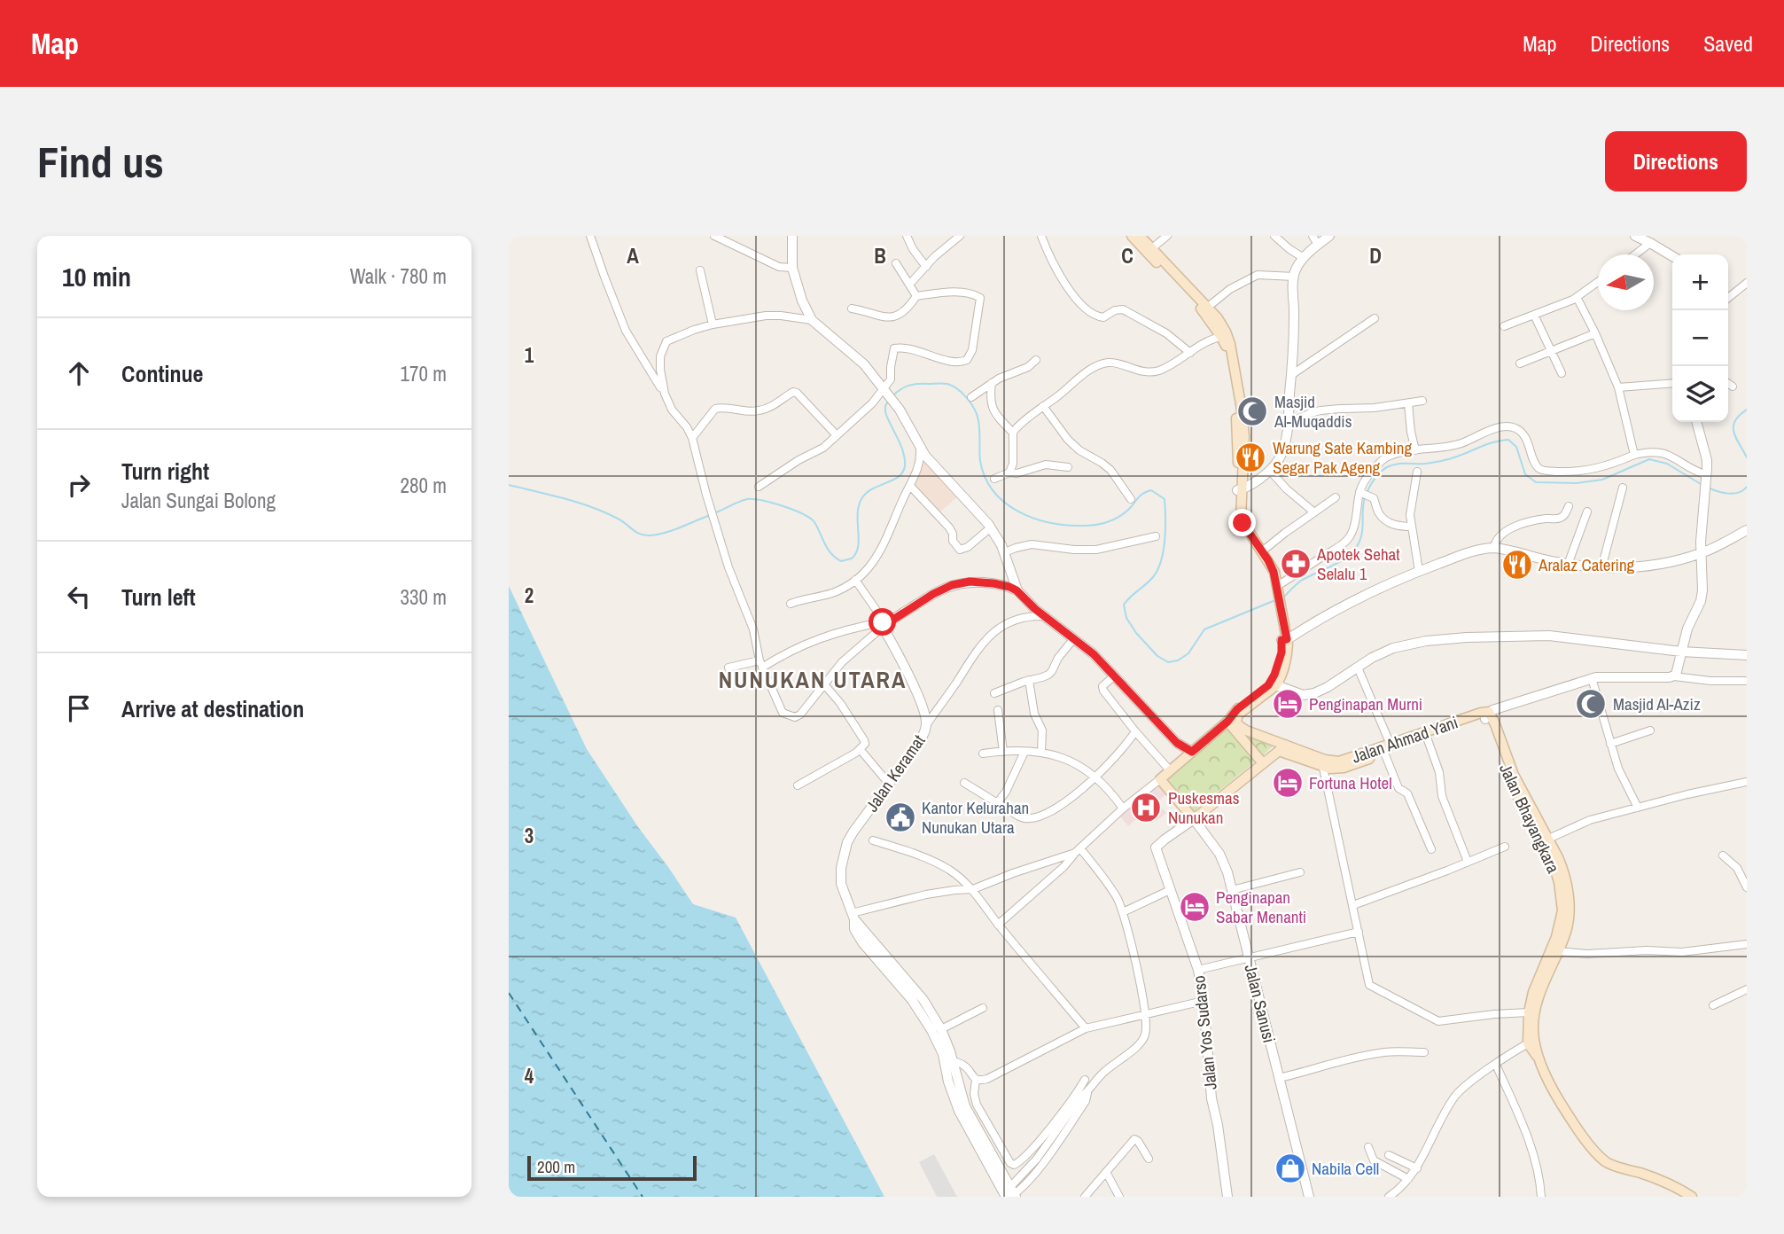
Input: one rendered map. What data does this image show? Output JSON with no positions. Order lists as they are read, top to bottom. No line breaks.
{"streets":{"main road":["Jalan Ahmad Yani","Jalan Bhayangkara"],"street":["Jalan Keramat","Jalan Sanusi","Jalan Yos Sudarso"]},"crossings":[["Jalan Ahmad Yani","Jalan Bhayangkara"],["Jalan Sanusi","Jalan Yos Sudarso"]],"districts":["NUNUKAN UTARA"],"places":{"mosque":["Masjid Al-Muqaddis","Masjid Al-Aziz"],"restaurant":["Warung Sate Kambing Segar Pak Ageng","Aralaz Catering"],"pharmacy":["Apotek Sehat Selalu 1"],"hotel":["Penginapan Murni","Fortuna Hotel","Penginapan Sabar Menanti"],"hospital":["Puskesmas Nunukan"],"public building":["Kantor Kelurahan Nunukan Utara"],"shop":["Nabila Cell"]},"scale_bar":"200 m","north":"left","page":{"header":"Map","nav":["Map","Directions","Saved"],"buttons":"Directions","title":"Find us","heading":["10 min","Walk · 780 m"],"map_buttons":["+","−"],"list":[["Continue","170 m"],["Turn right","Jalan Sungai Bolong","280 m"],["Turn left","330 m"],"Arrive at destination"],"scale":"200 m"},"grid":{"columns":["A","B","C","D"],"rows":["1","2","3","4"]}}
